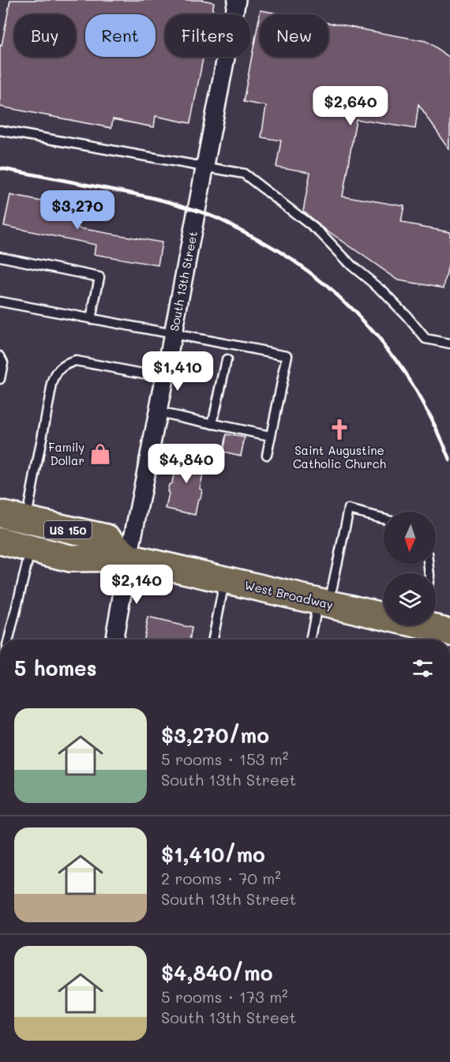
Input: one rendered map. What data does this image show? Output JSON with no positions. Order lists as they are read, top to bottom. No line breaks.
{"streets":{"main road":["US 150","West Broadway"],"street":["South 13th Street"]},"crossings":[["South 13th Street","West Broadway"]],"places":{"church":["Saint Augustine Catholic Church"],"shop":["Family Dollar"]},"north":"bottom","page":{"chip":["Buy","Rent","Filters","New"],"price":["$2,640","$3,270","$1,410","$4,840","$2,140"],"heading":"5 homes","list":[{"name":"$3,270/mo","note":"5 rooms · 153 m² · South 13th Street"},{"name":"$1,410/mo","note":"2 rooms · 70 m² · South 13th Street"},{"name":"$4,840/mo","note":"5 rooms · 173 m² · South 13th Street"}]}}
